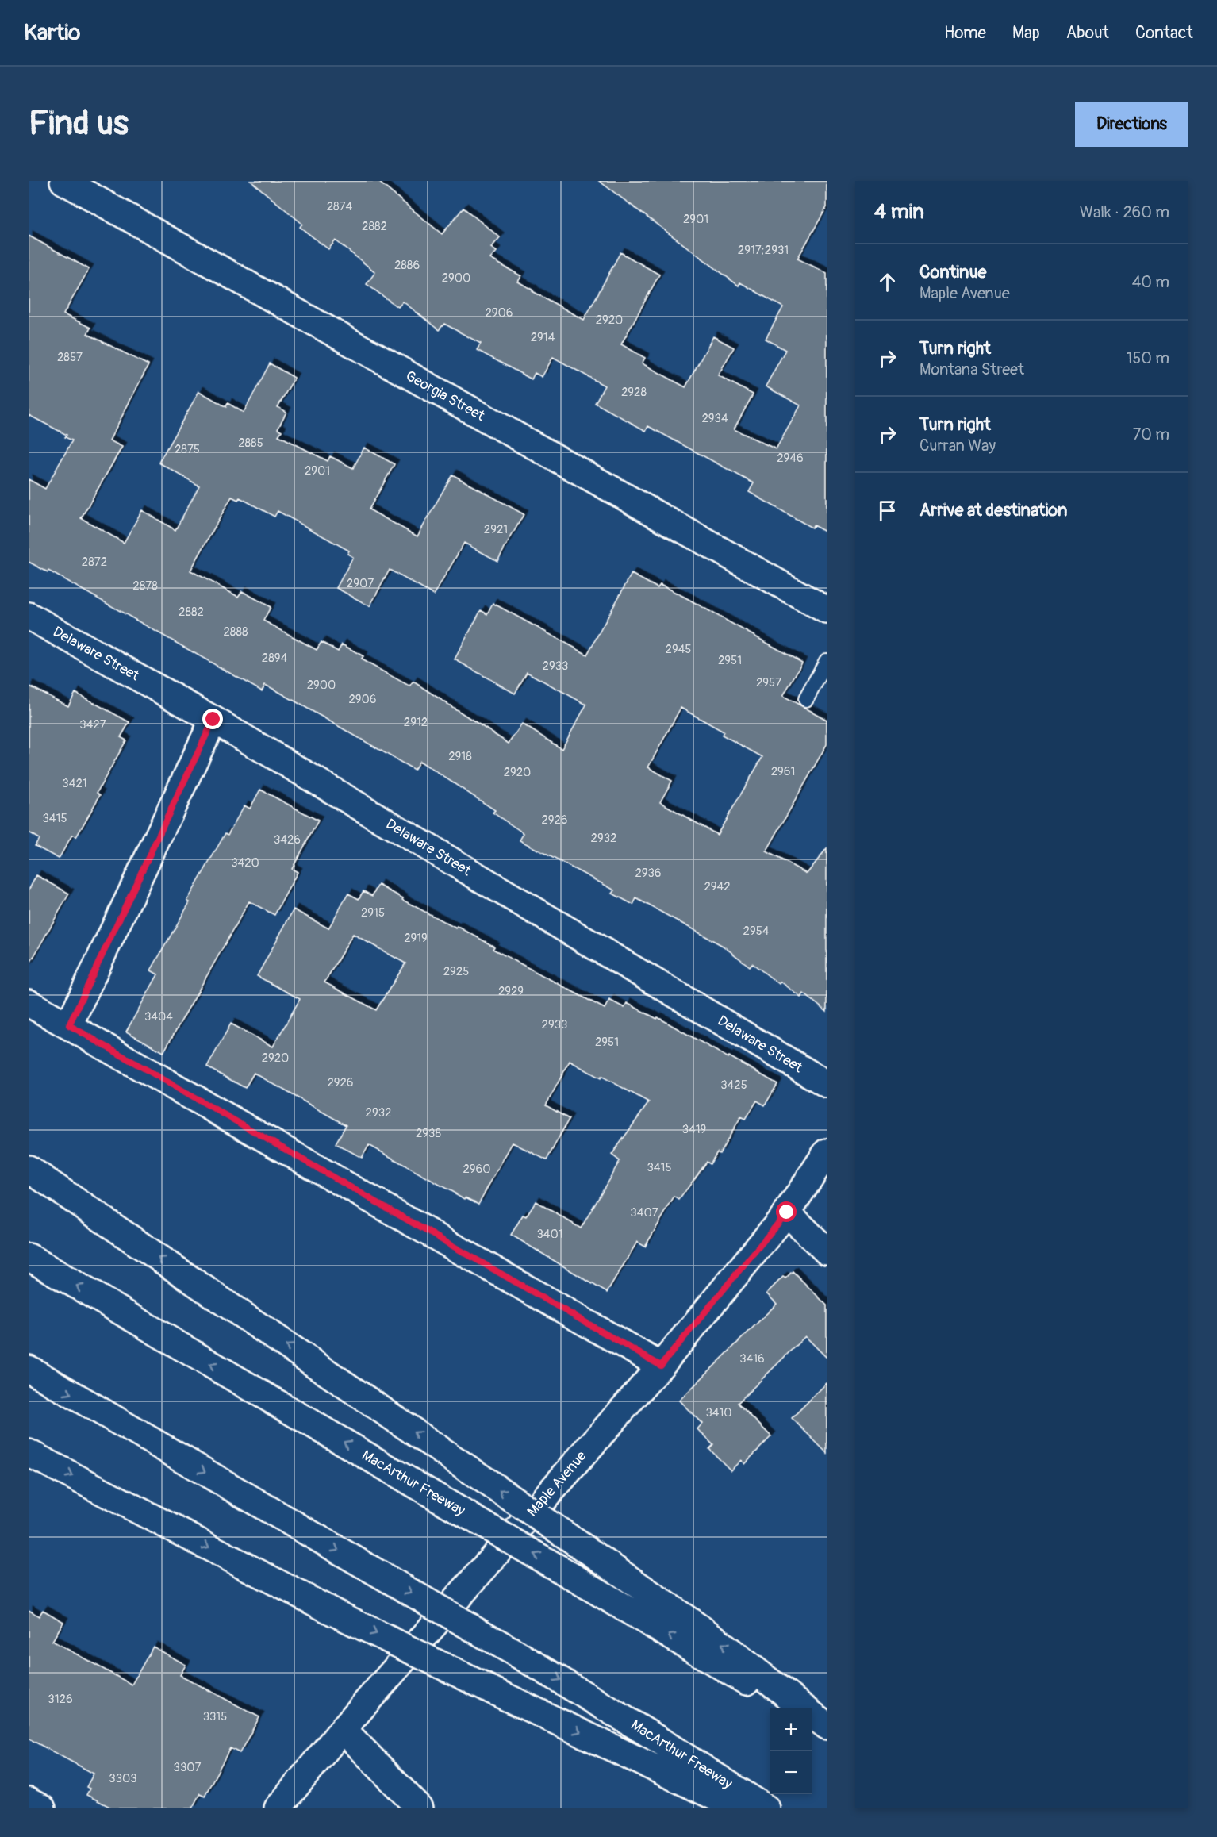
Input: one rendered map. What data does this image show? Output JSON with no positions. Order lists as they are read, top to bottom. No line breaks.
{"streets":{"main road":["Georgia Street","Delaware Street","MacArthur Freeway","Maple Avenue"]},"house_numbers":["2874","2901","2882","2917;2931","2886","2900","2906","2920","2914","2857","2928","2934","2885","2875","2946","2901","2921","2872","2907","2878","2882","2888","2945","2894","2951","2933","2957","2900","2906","2912","3427","2918","2961","2920","3421","3415","2926","2932","3426","3420","2936","2942","2915","2954","2919","2925","2929","3404","2933","2951","2920","2926","3425","2932","3419","2938","3415","2960","3407","3401","3416","3410","3126","3315","3307","3303"],"page":{"header":"Kartio","nav":["Home","Map","About","Contact"],"buttons":"Directions","title":"Find us","heading":["4 min","Walk · 260 m"],"list":[["Continue","Maple Avenue","40 m"],["Turn right","Montana Street","150 m"],["Turn right","Curran Way","70 m"],"Arrive at destination"],"map_buttons":["+","−"]}}
